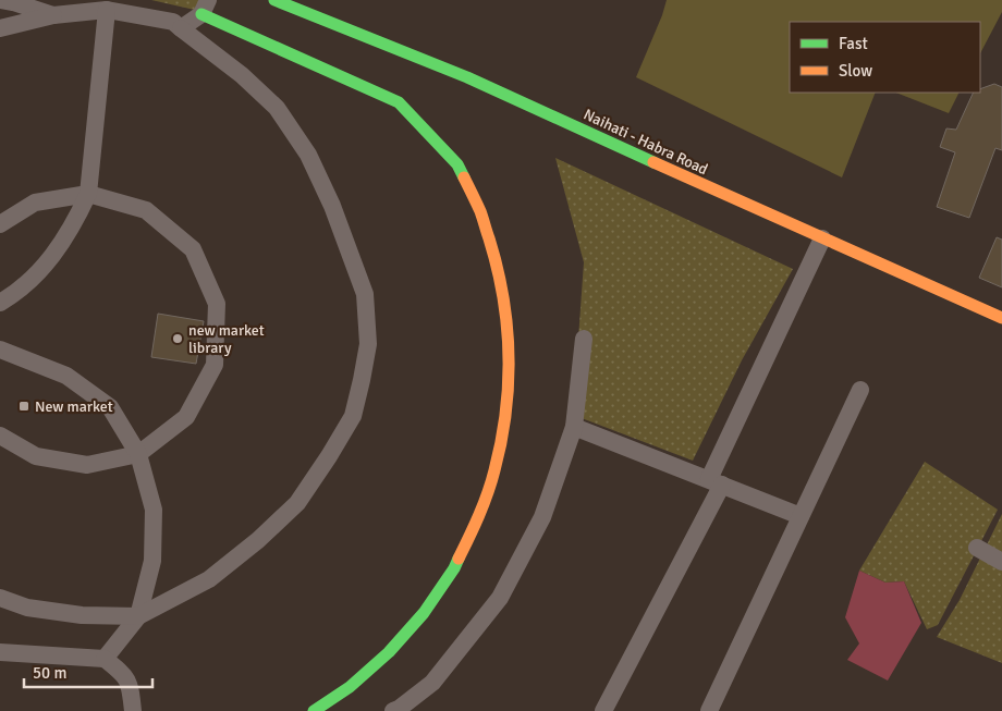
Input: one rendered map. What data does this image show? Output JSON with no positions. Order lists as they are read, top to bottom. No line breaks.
{"streets":{"street":["Naihati - Habra Road"]},"places":{"other":["new market library"],"transit":["New market"]},"legend":["Fast","Slow"],"scale_bar":"50 m"}
